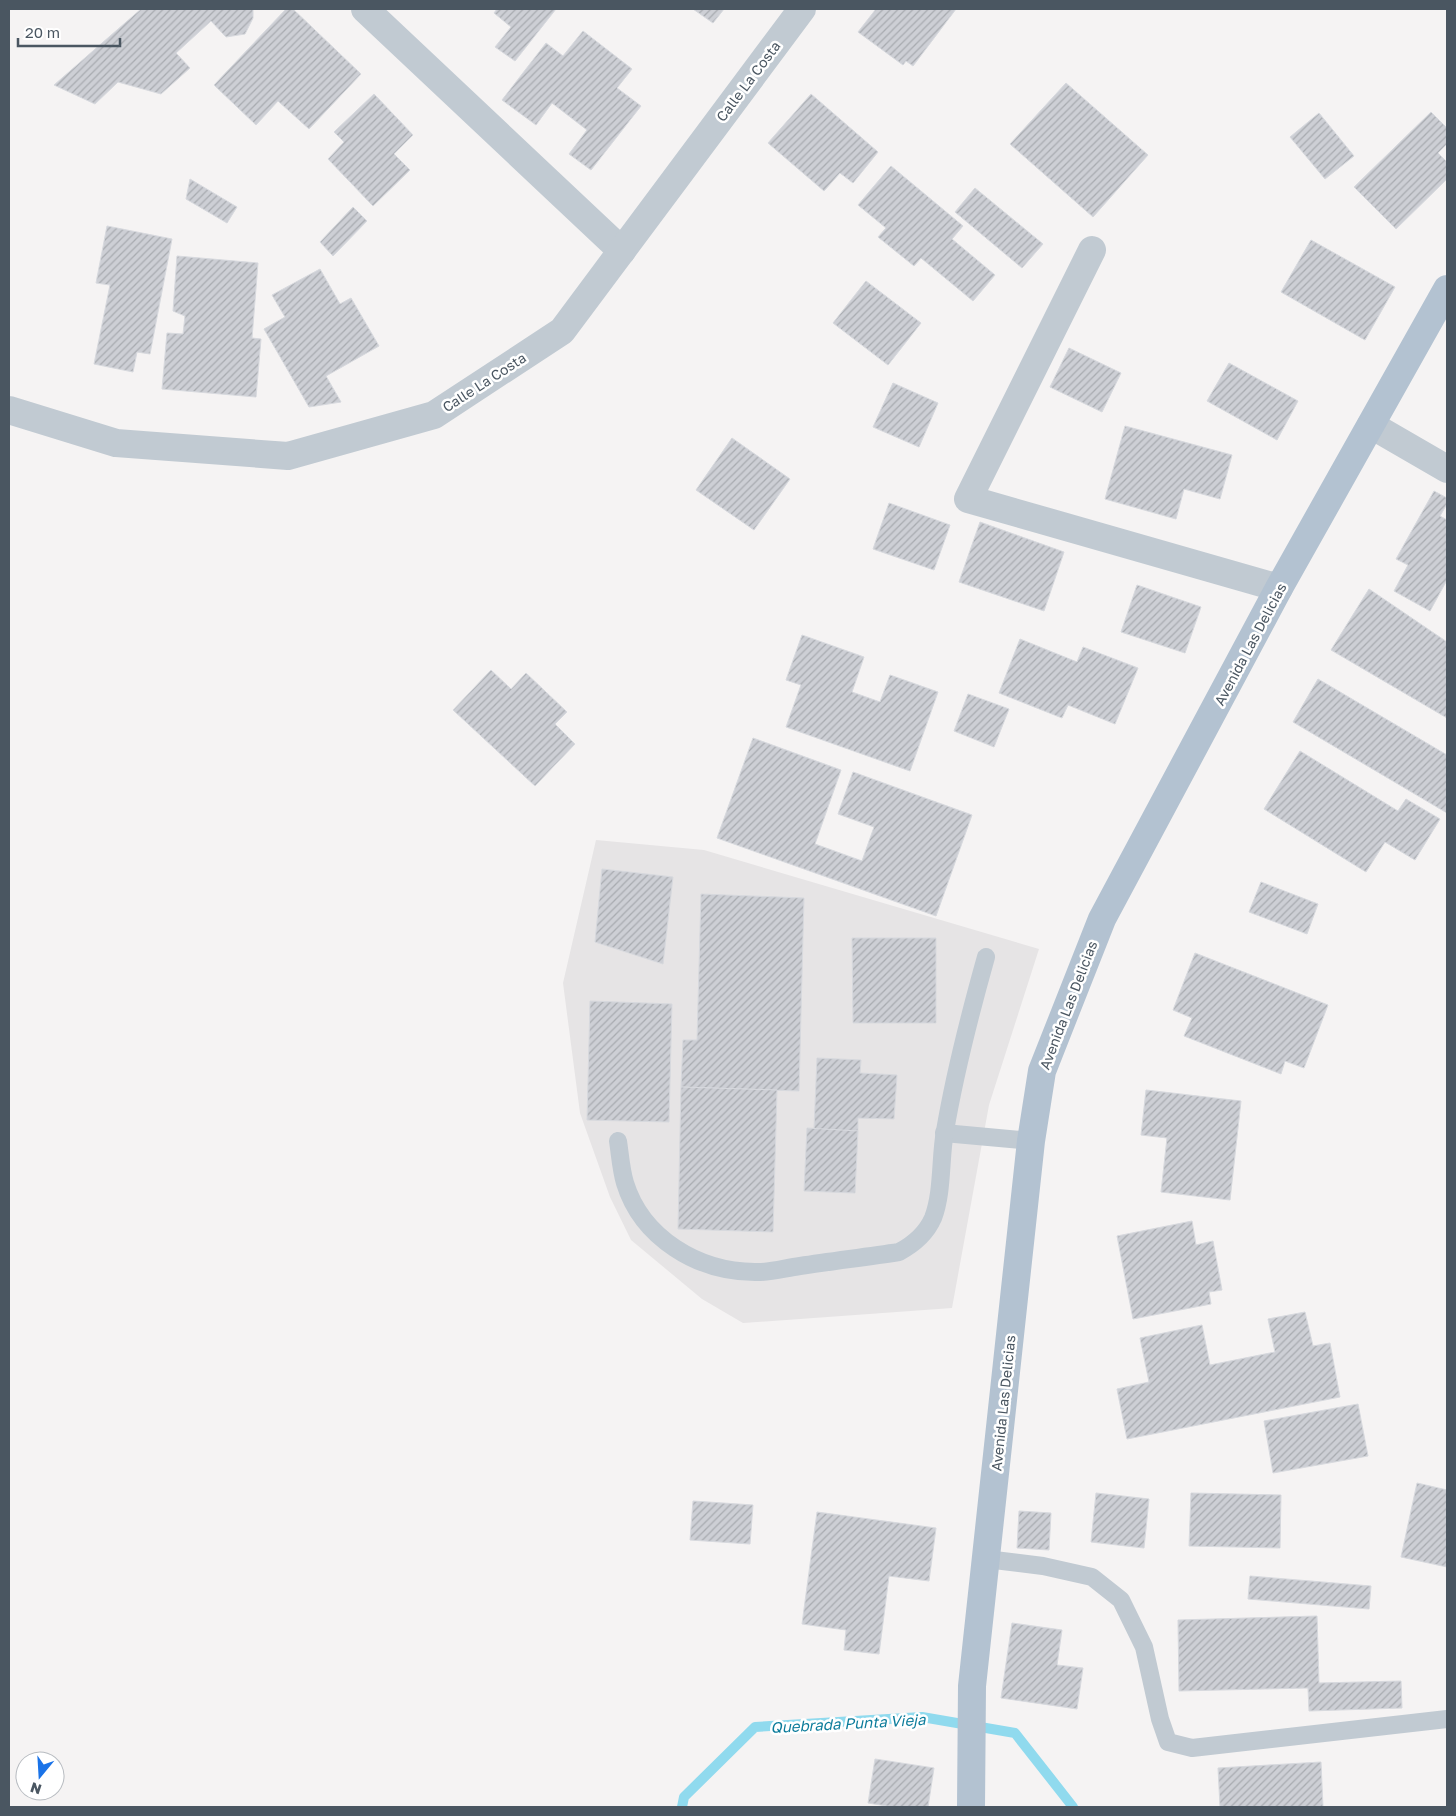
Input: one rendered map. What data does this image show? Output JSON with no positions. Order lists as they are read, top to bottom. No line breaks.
{"streets":{"main road":["Avenida Las Delicias"],"street":["Calle La Costa"]},"water":["Quebrada Punta Vieja"],"scale_bar":"20 m","north":"bottom"}
